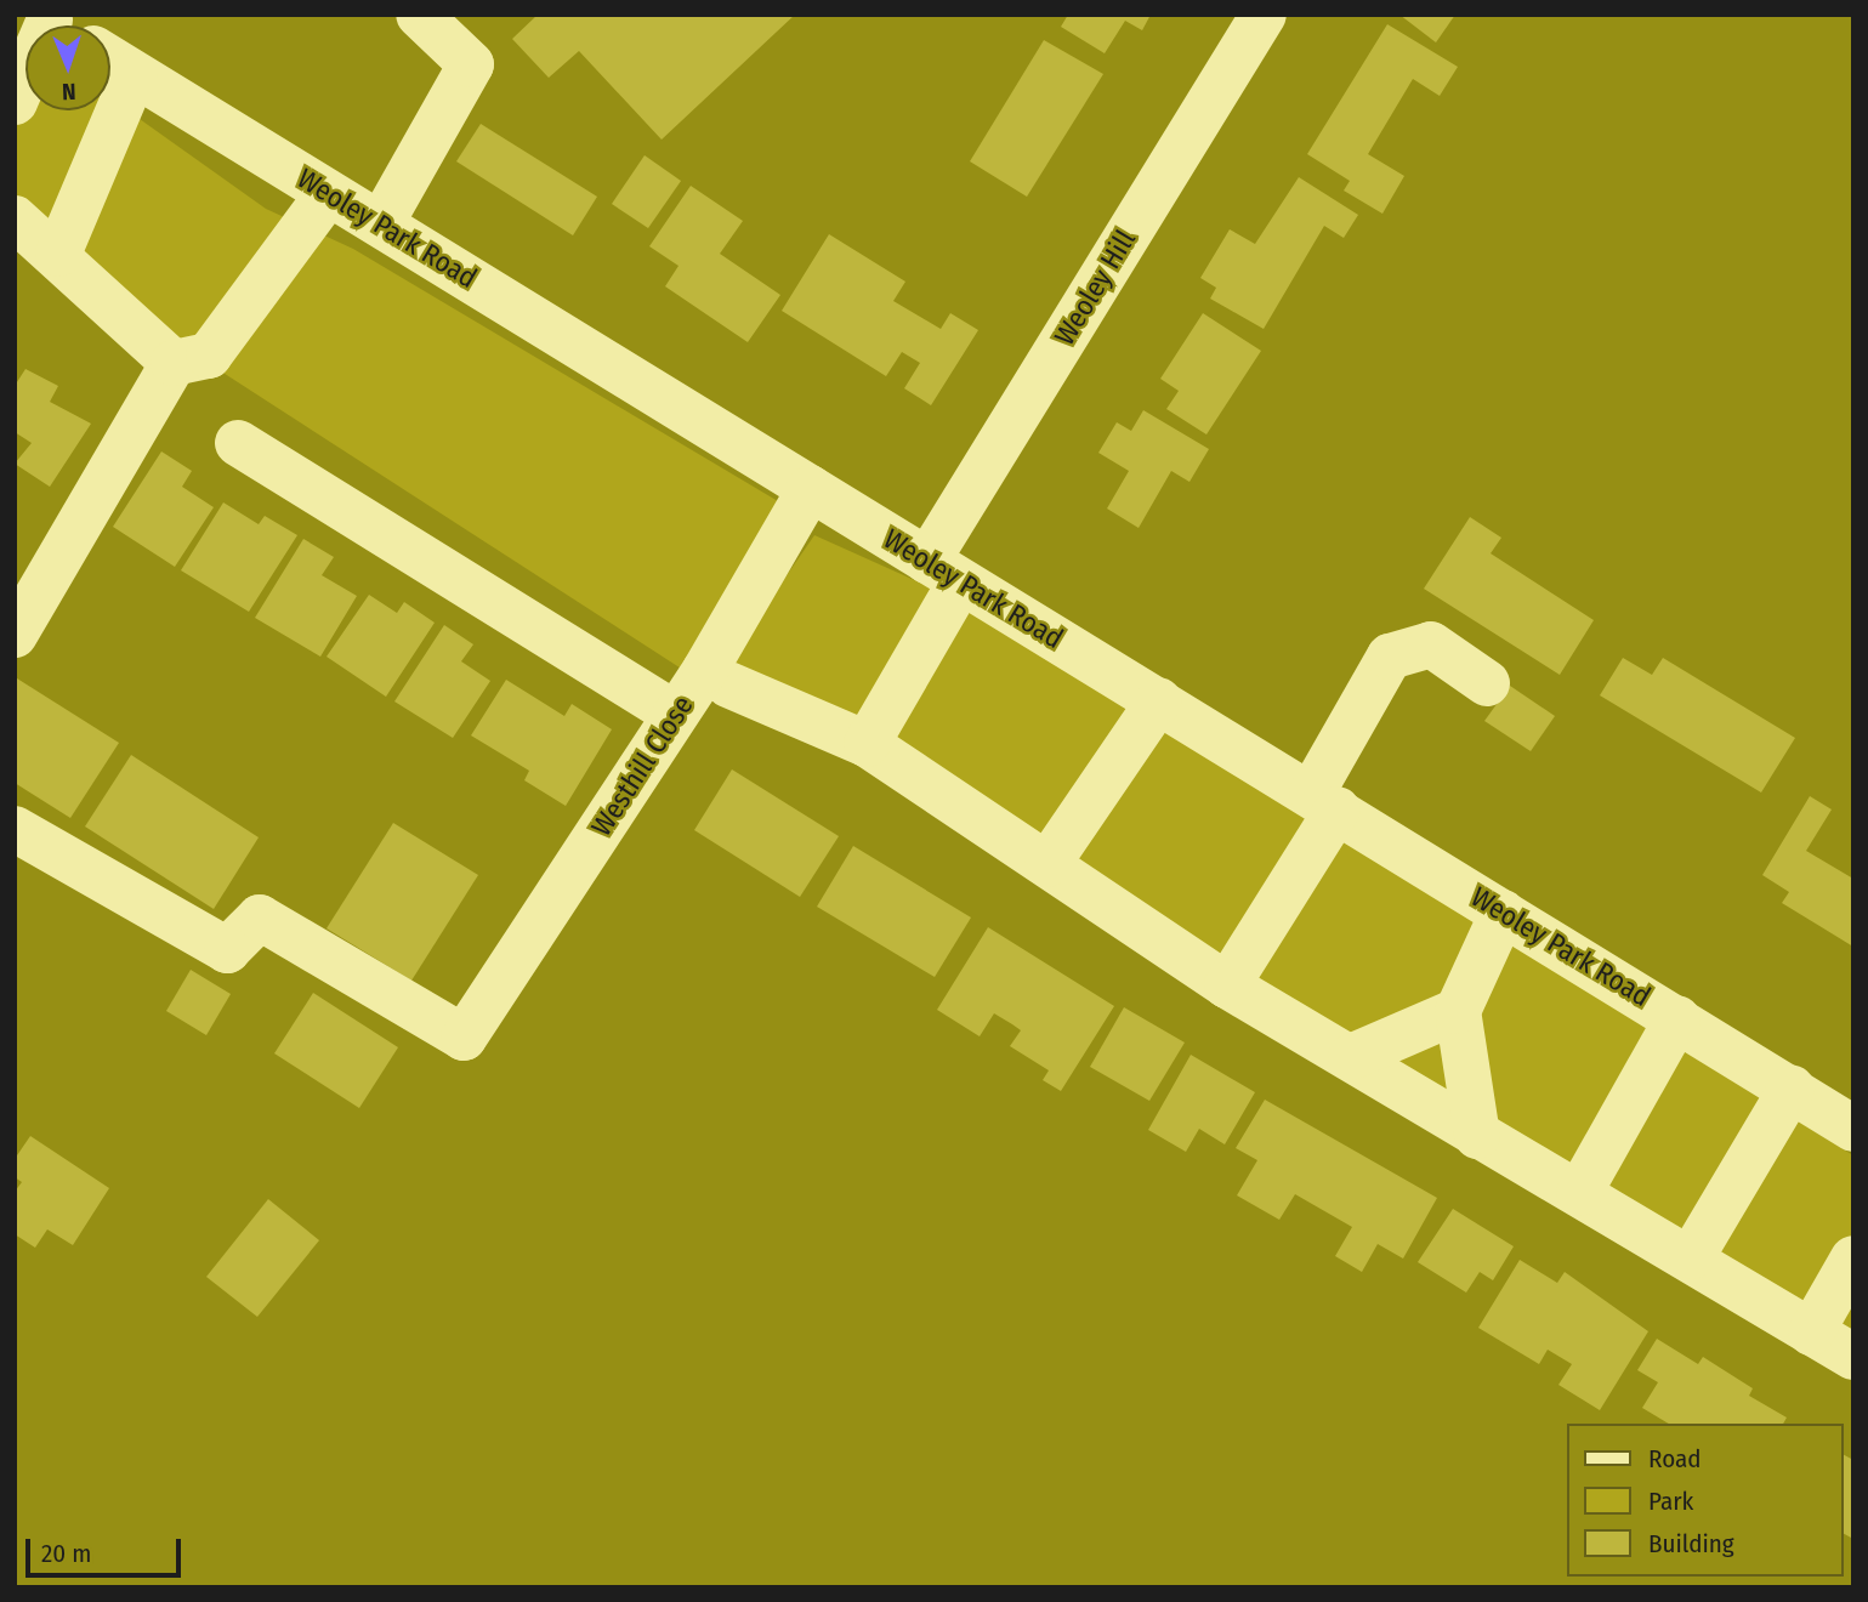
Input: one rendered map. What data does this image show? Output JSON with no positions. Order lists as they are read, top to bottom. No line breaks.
{"streets":{"street":["Weoley Park Road","Weoley Hill","Westhill Close"]},"crossings":[["Weoley Park Road","Weoley Hill"],["Weoley Park Road","Westhill Close"]],"legend":["Road","Park","Building"],"scale_bar":"20 m","north":"bottom"}
